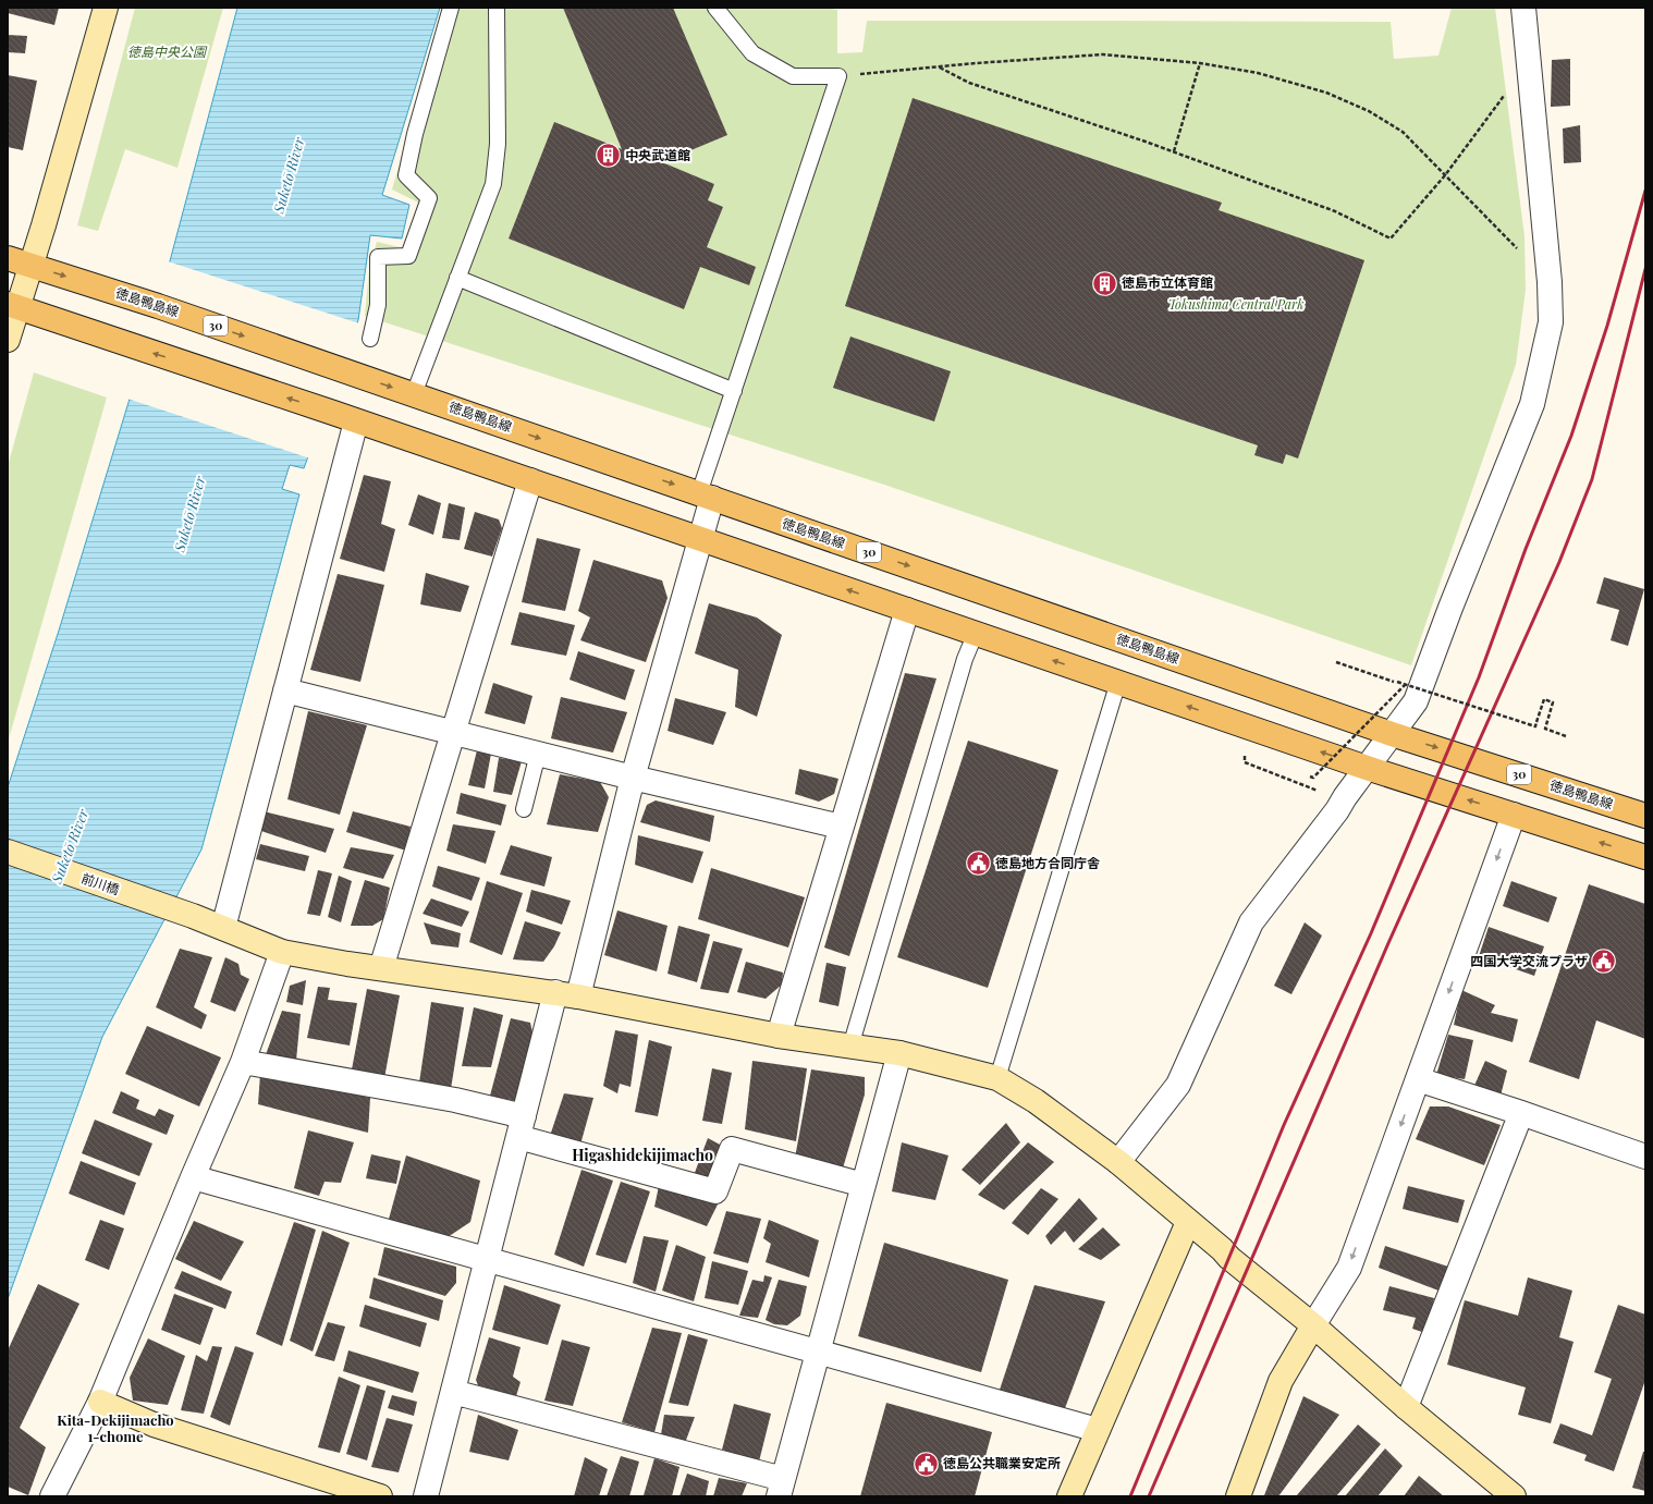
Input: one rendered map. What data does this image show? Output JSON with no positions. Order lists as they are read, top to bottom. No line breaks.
{"streets":{"main road":["徳島鴨島線","30"],"street":["前川橋"]},"districts":["Higashidekijimacho","Kita-Dekijimacho 1-chome"],"water":["Suketō River"],"parks":["徳島中央公園","Tokushima Central Park"],"places":{"building":["中央武道館","徳島市立体育館"],"public building":["徳島地方合同庁舎","四国大学交流プラザ","徳島公共職業安定所"]}}
